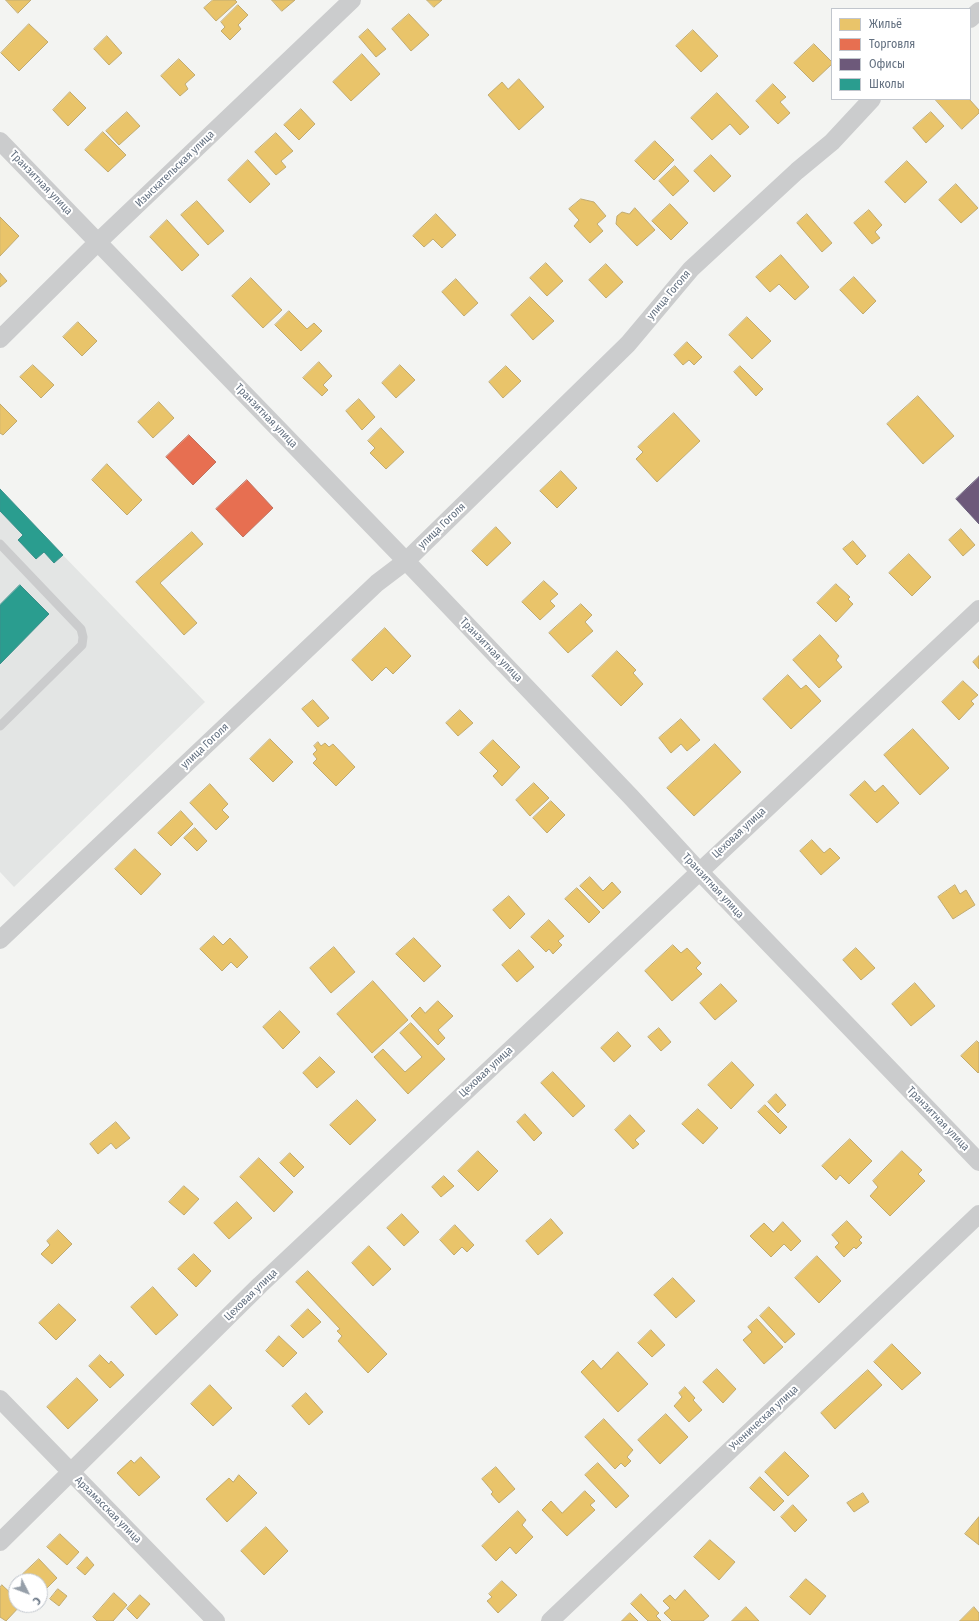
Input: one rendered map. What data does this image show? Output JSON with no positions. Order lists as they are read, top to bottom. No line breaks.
{"streets":{"street":["Изыскательская улица","Транзитная улица","улица Гоголя","Цеховая улица","Ученическая улица","Арзамасская улица"]},"crossings":[["Изыскательская улица","Транзитная улица"],["Транзитная улица","улица Гоголя"],["Транзитная улица","Цеховая улица"],["Цеховая улица","Арзамасская улица"]],"legend":["Жильё","Торговля","Офисы","Школы"],"north":"bottom right"}
